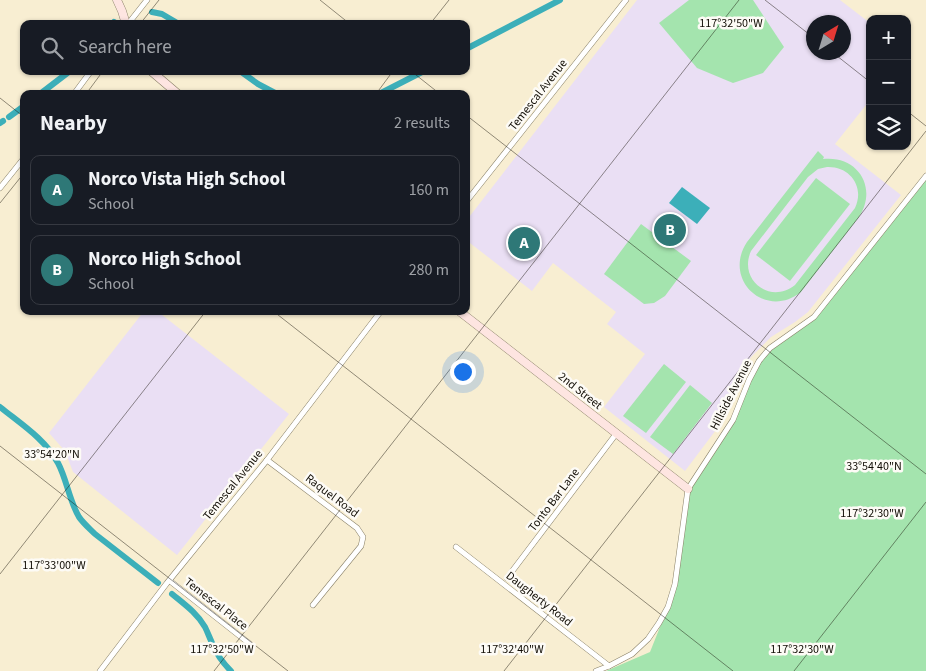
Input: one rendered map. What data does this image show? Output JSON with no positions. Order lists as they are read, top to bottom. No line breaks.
{"streets":{"street":["Temescal Avenue","2nd Street","Hillside Avenue","Raquel Road","Tonto Bar Lane","Daugherty Road","Temescal Place"]},"crossings":[["Temescal Avenue","Raquel Road"],["Temescal Avenue","Temescal Place"],["2nd Street","Hillside Avenue"],["2nd Street","Tonto Bar Lane"],["Hillside Avenue","Daugherty Road"]],"north":"top right","page":{"map_buttons":["+","−"],"search":"Search here","heading":["Nearby","2 results"],"list":[{"mark":"A","name":"Norco Vista High School","note":"School","value":"160 m"},{"mark":"B","name":"Norco High School","note":"School","value":"280 m"}],"pins":["B","A"]},"coordinates":["117°32'50\"W","33°54'20\"N","33°54'40\"N","117°32'30\"W","117°33'00\"W","117°32'40\"W"]}
